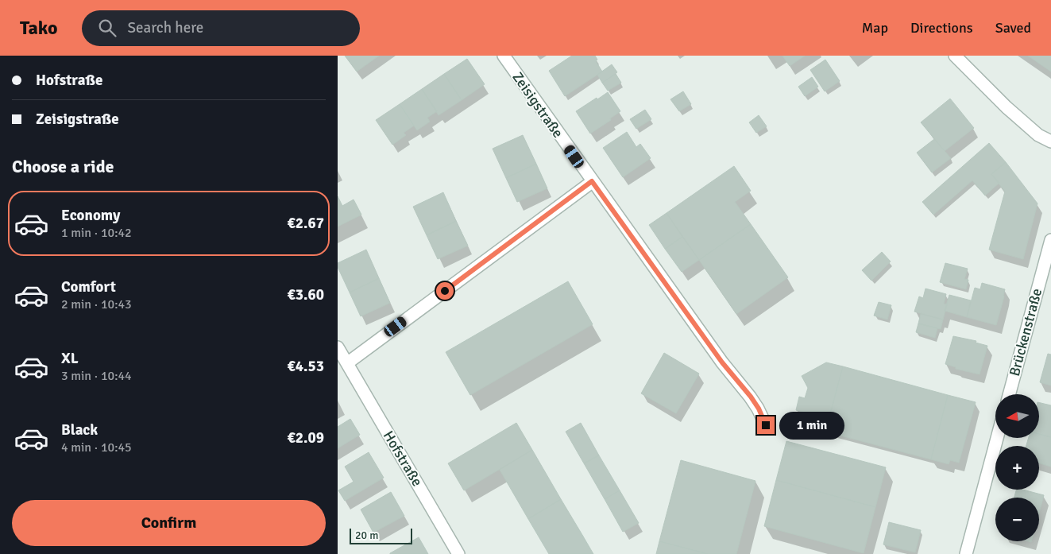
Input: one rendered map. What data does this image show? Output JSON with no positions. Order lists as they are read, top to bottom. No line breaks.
{"streets":{"street":["Zeisigstraße","Brückenstraße","Hofstraße"]},"scale_bar":"20 m","north":"left","page":{"header":"Tako","search":"Search here","nav":["Map","Directions","Saved"],"banner":["Hofstraße","Zeisigstraße"],"heading":"Choose a ride","list":[{"name":"Economy","note":"1 min · 10:42","value":"€2.67"},{"name":"Comfort","note":"2 min · 10:43","value":"€3.60"},{"name":"XL","note":"3 min · 10:44","value":"€4.53"},{"name":"Black","note":"4 min · 10:45","value":"€2.09"}],"map_buttons":["+","−"],"bubble":"1 min","buttons":"Confirm","scale":"20 m"}}
